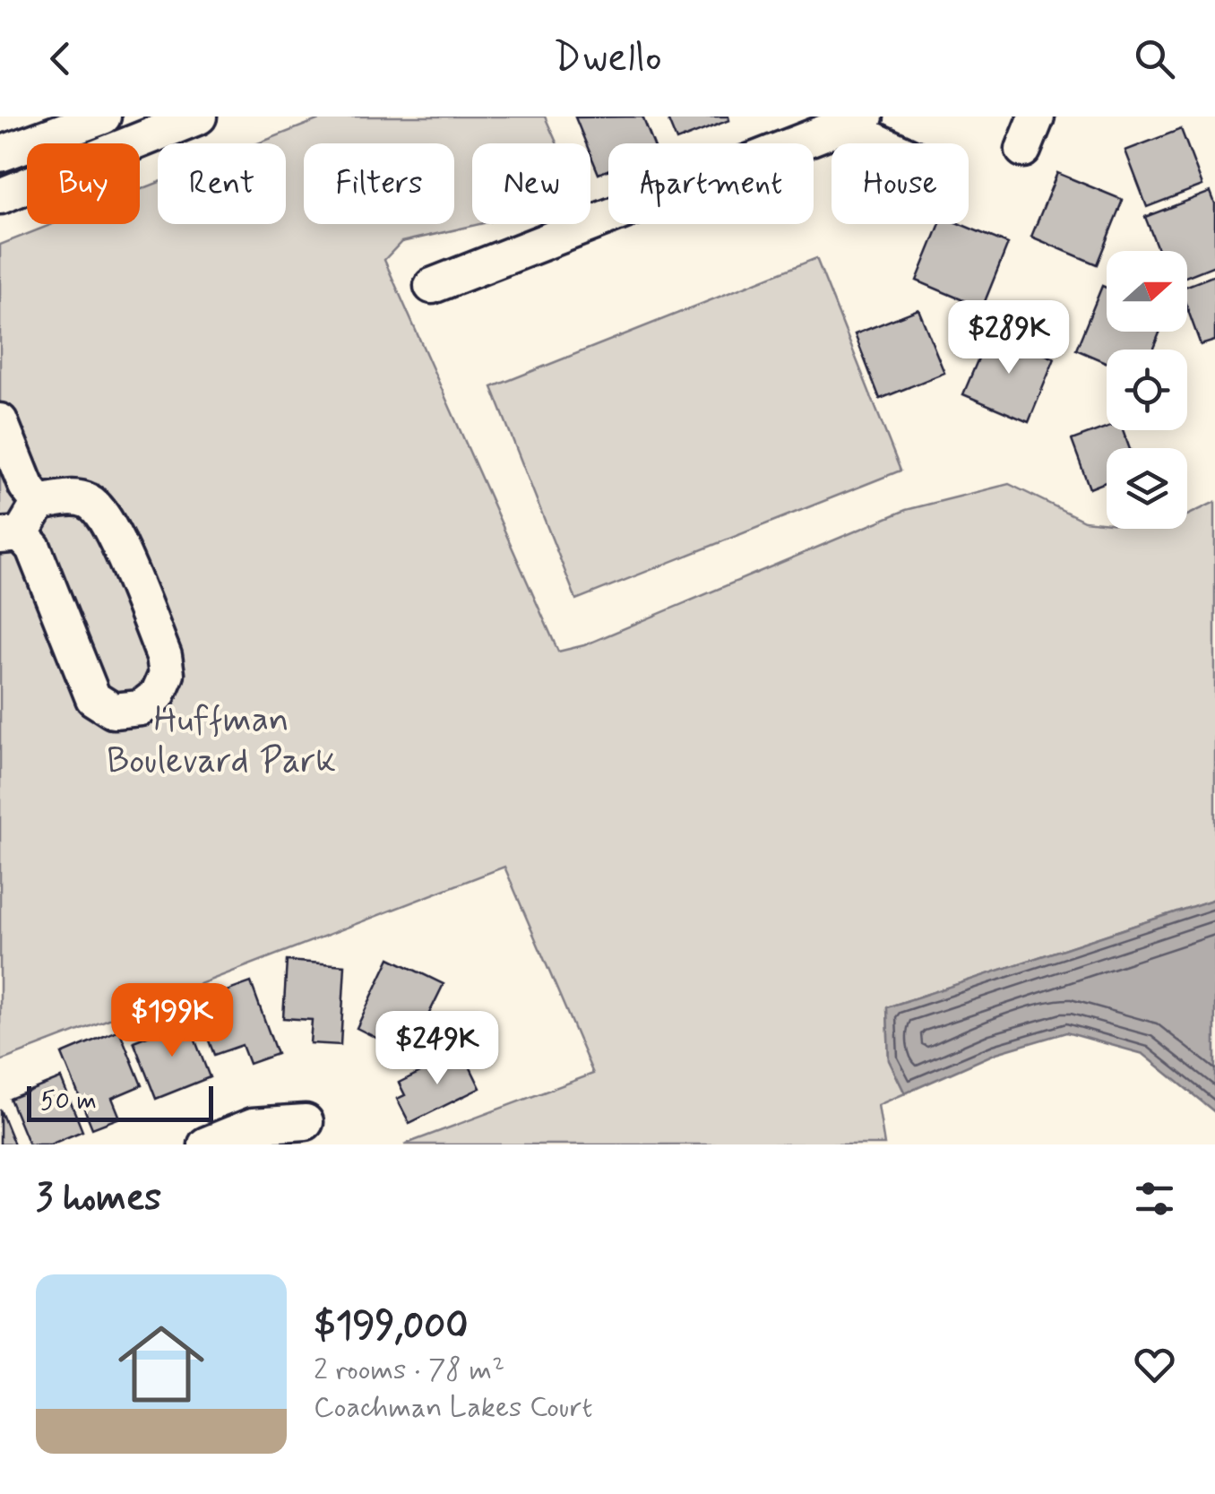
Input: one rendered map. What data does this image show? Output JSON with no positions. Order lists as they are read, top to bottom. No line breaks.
{"parks":["Huffman Boulevard Park"],"scale_bar":"50 m","north":"right","page":{"header":"Dwello","chip":["Buy","Rent","Filters","New","Apartment","House"],"price":["$289K","$199K","$249K"],"scale":"50 m","heading":"3 homes","list":[{"name":"$199,000","note":"2 rooms · 78 m² · Coachman Lakes Court"}]}}
